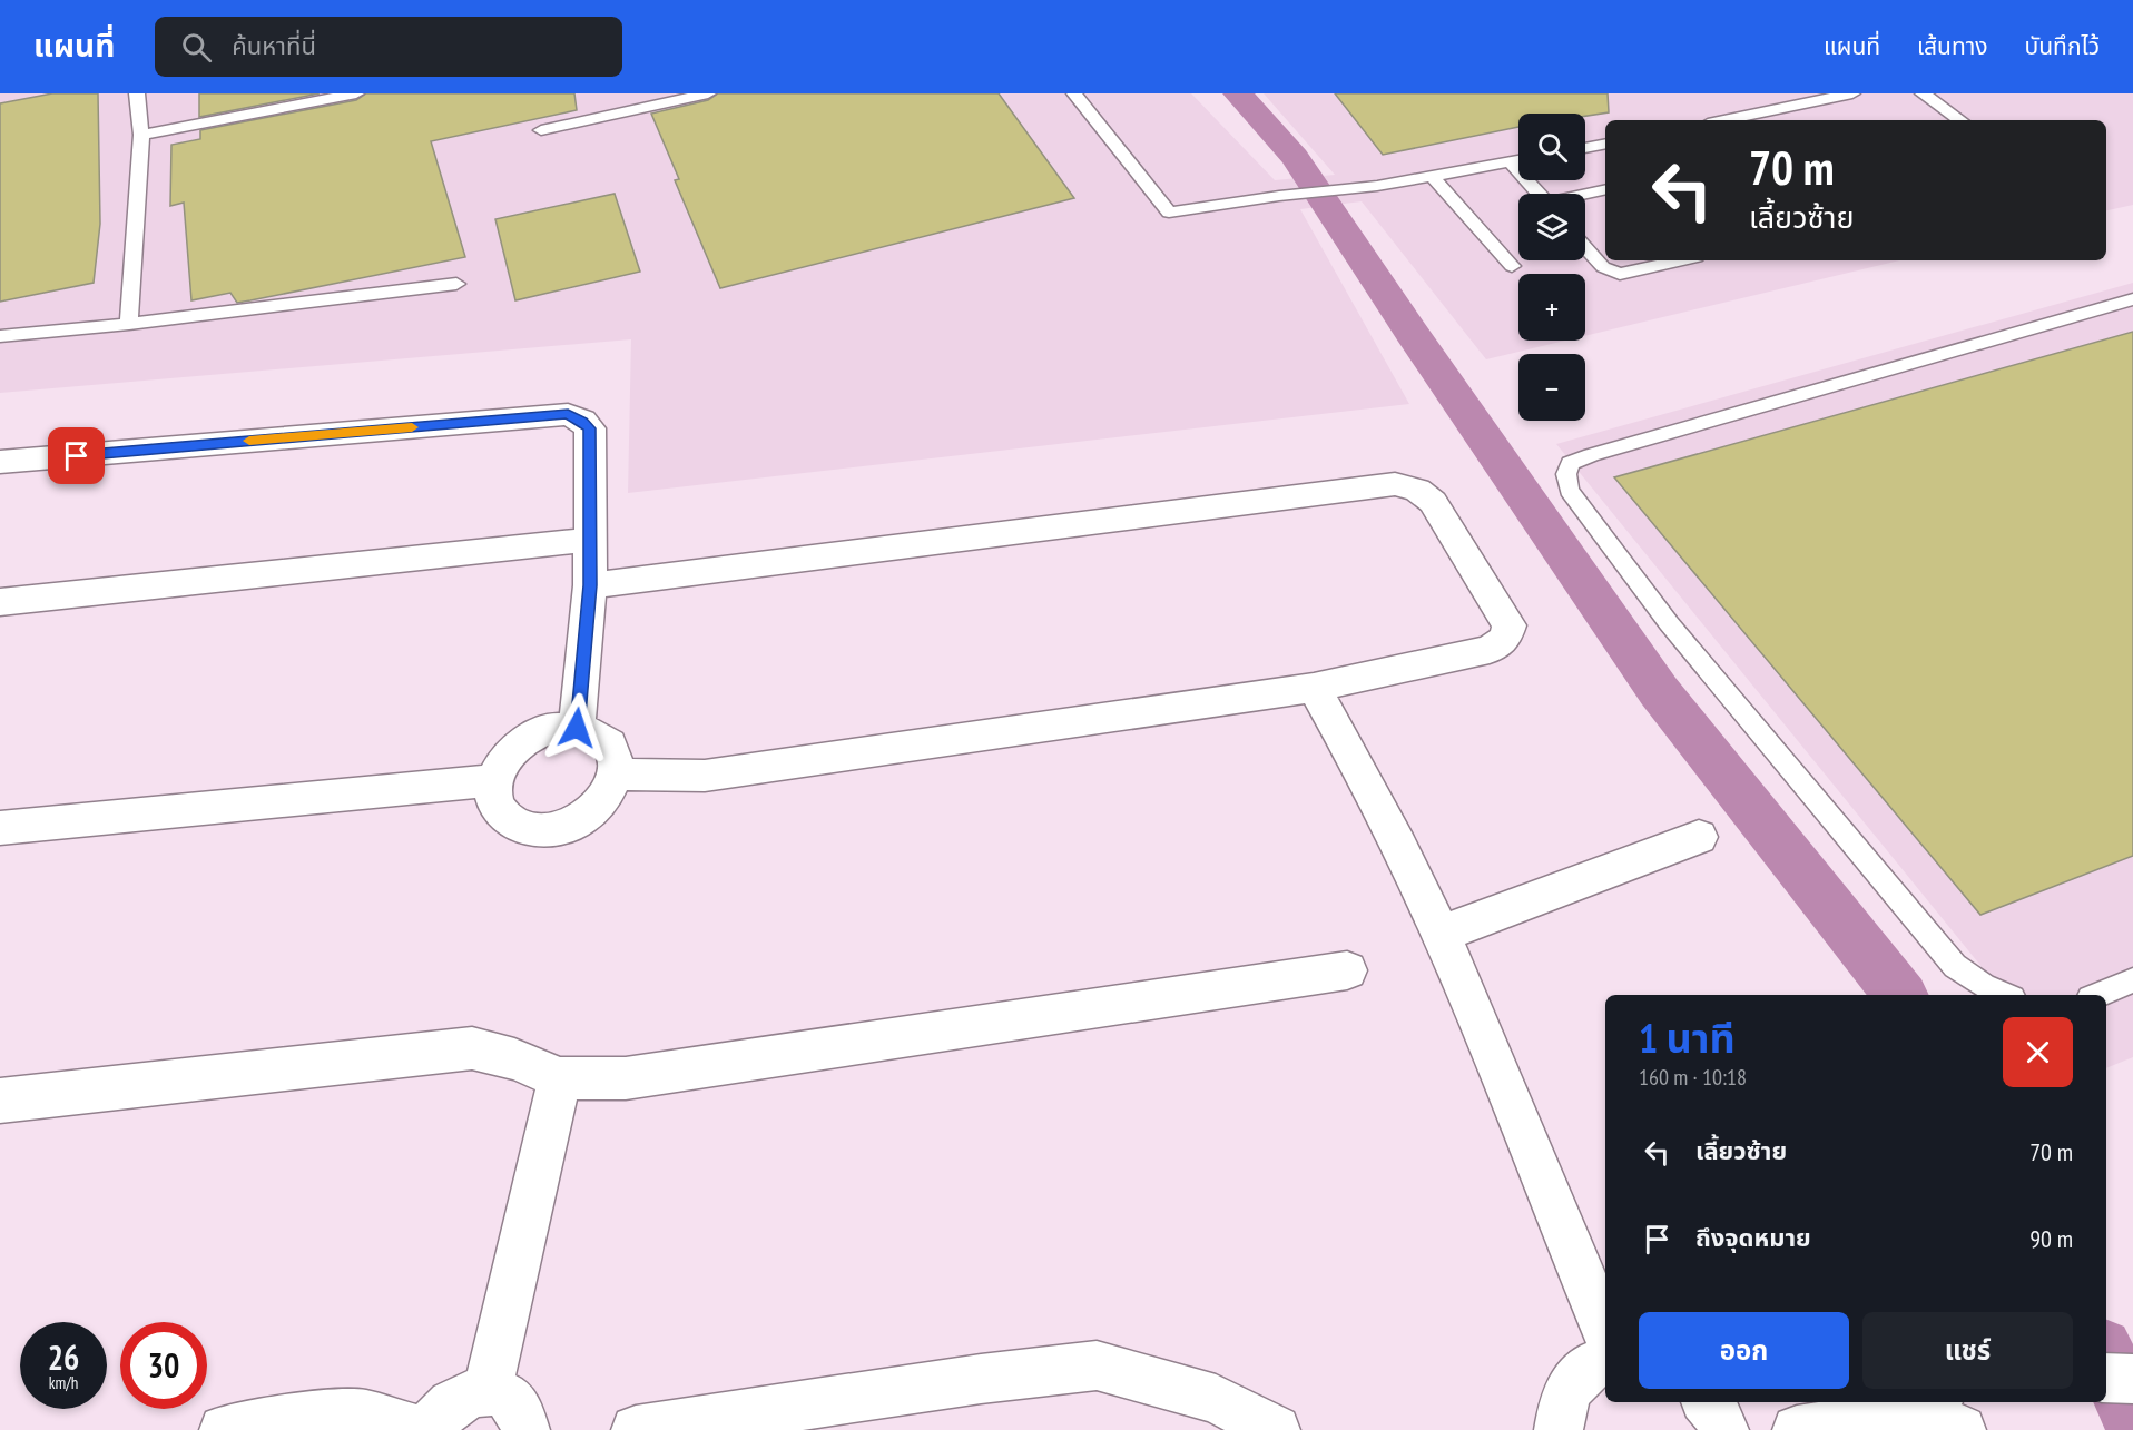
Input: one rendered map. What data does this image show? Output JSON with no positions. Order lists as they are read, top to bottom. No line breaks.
{"page":{"header":"แผนที่","search":"ค้นหาที่นี่","nav":["แผนที่","เส้นทาง","บันทึกไว้"],"map_buttons":["+","−"],"turn":["70 m","เลี้ยวซ้าย"],"heading":["1 นาที","160 m · 10:18"],"list":[{"name":"เลี้ยวซ้าย","value":"70 m"},{"name":"ถึงจุดหมาย","value":"90 m"}],"buttons":["ออก","แชร์"],"speed":"26 km/h","limit":"30"}}
